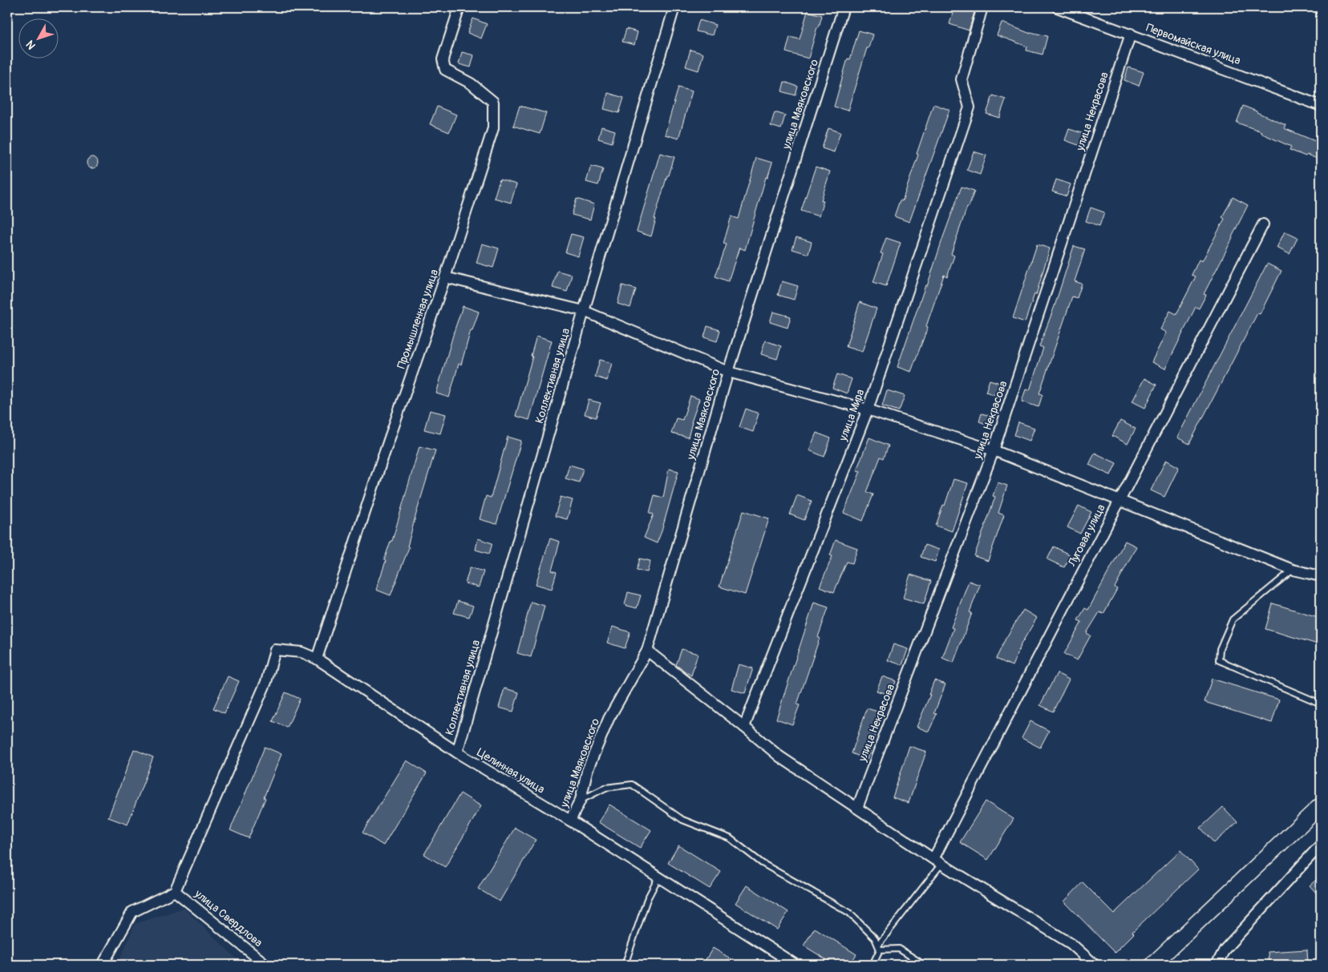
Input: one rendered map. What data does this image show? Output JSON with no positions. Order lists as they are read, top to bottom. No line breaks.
{"streets":{"street":["Первомайская улица","улица Маяковского","улица Некрасова","Промышленная улица","Коллективная улица","улица Мира","Луговая улица","Целинная улица","улица Свердлова"]},"crossings":[["Первомайская улица","улица Некрасова"],["улица Маяковского","Целинная улица"],["Промышленная улица","Целинная улица"],["Коллективная улица","Целинная улица"],["Целинная улица","улица Свердлова"]],"north":"bottom left"}
